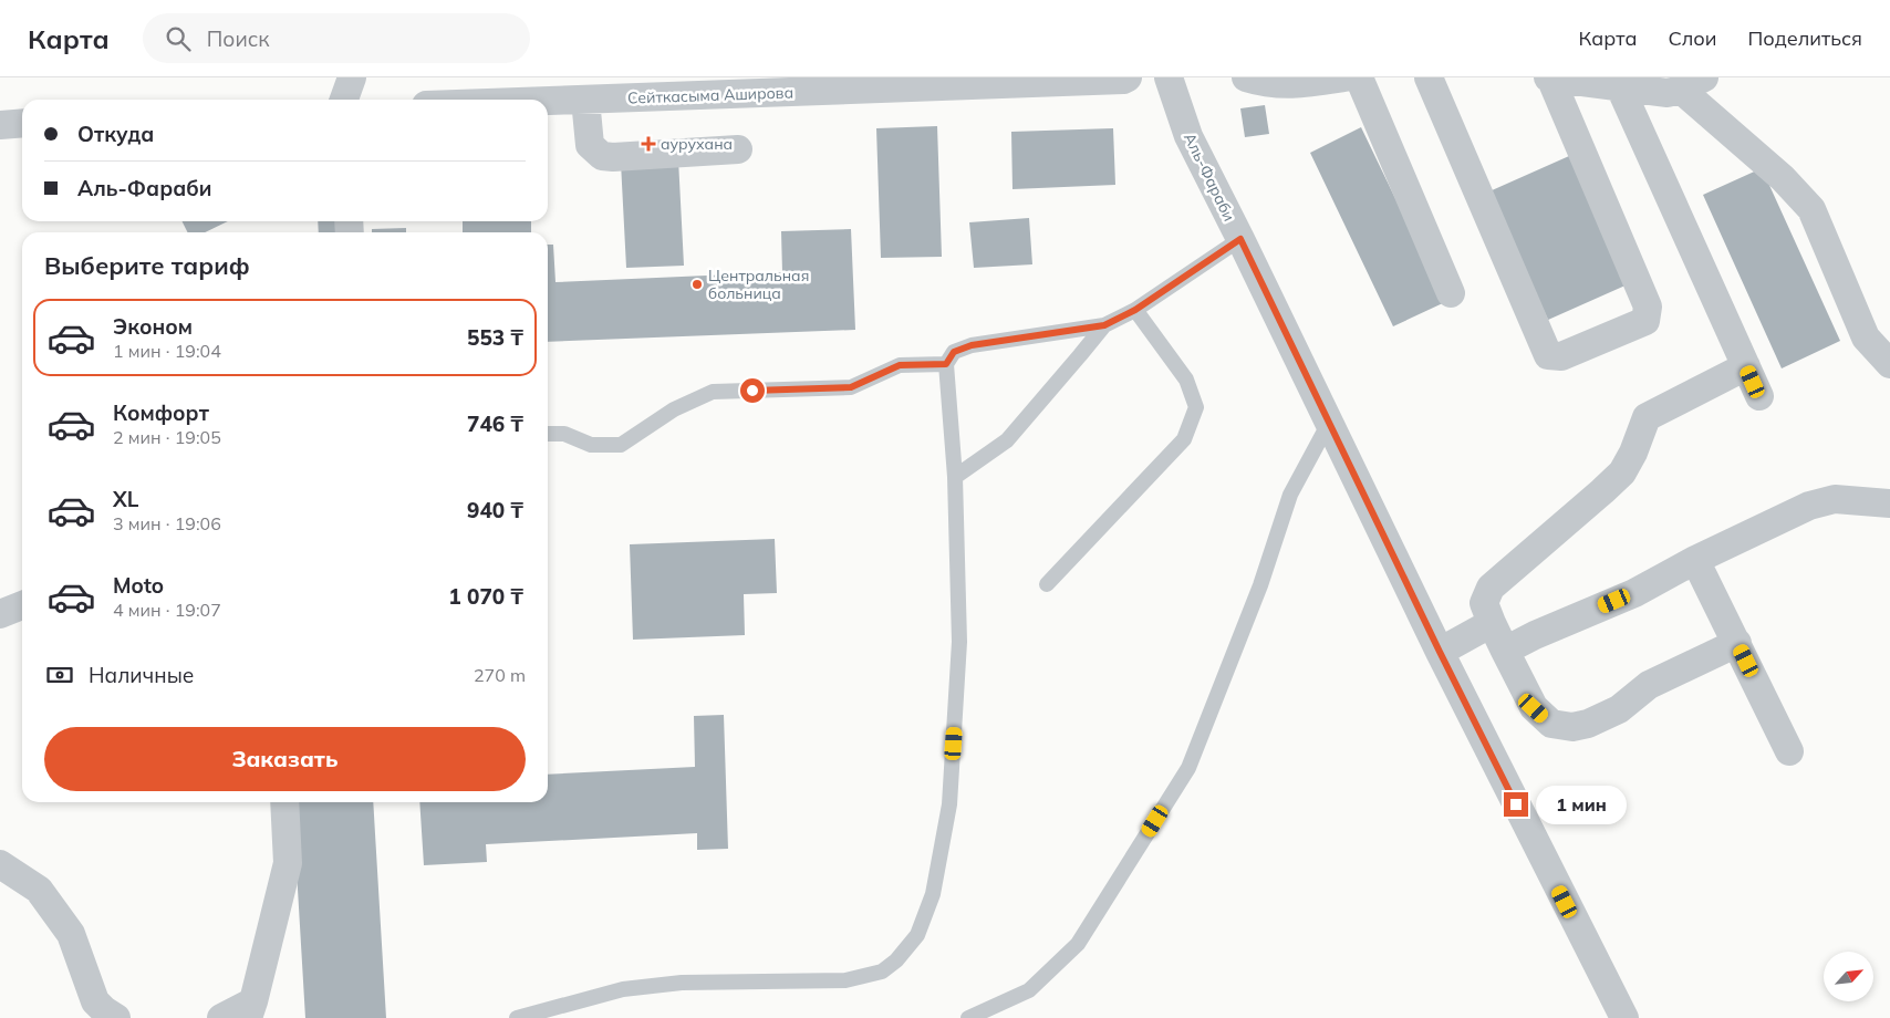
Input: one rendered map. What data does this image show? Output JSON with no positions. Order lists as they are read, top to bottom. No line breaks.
{"streets":{"street":["Сейткасыма Аширова","Аль-Фараби"]},"places":{"health":["аурухана"],"other":["Центральная больница"]},"north":"top right","page":{"header":"Карта","search":"Поиск","nav":["Карта","Слои","Поделиться"],"banner":["Откуда","Аль-Фараби"],"heading":"Выберите тариф","list":[{"name":"Эконом","note":"1 мин · 19:04","value":"553 ₸"},{"name":"Комфорт","note":"2 мин · 19:05","value":"746 ₸"},{"name":"XL","note":"3 мин · 19:06","value":"940 ₸"},{"name":"Moto","note":"4 мин · 19:07","value":"1 070 ₸"}],"pay":["Наличные","270 m"],"buttons":"Заказать","bubble":"1 мин"}}
